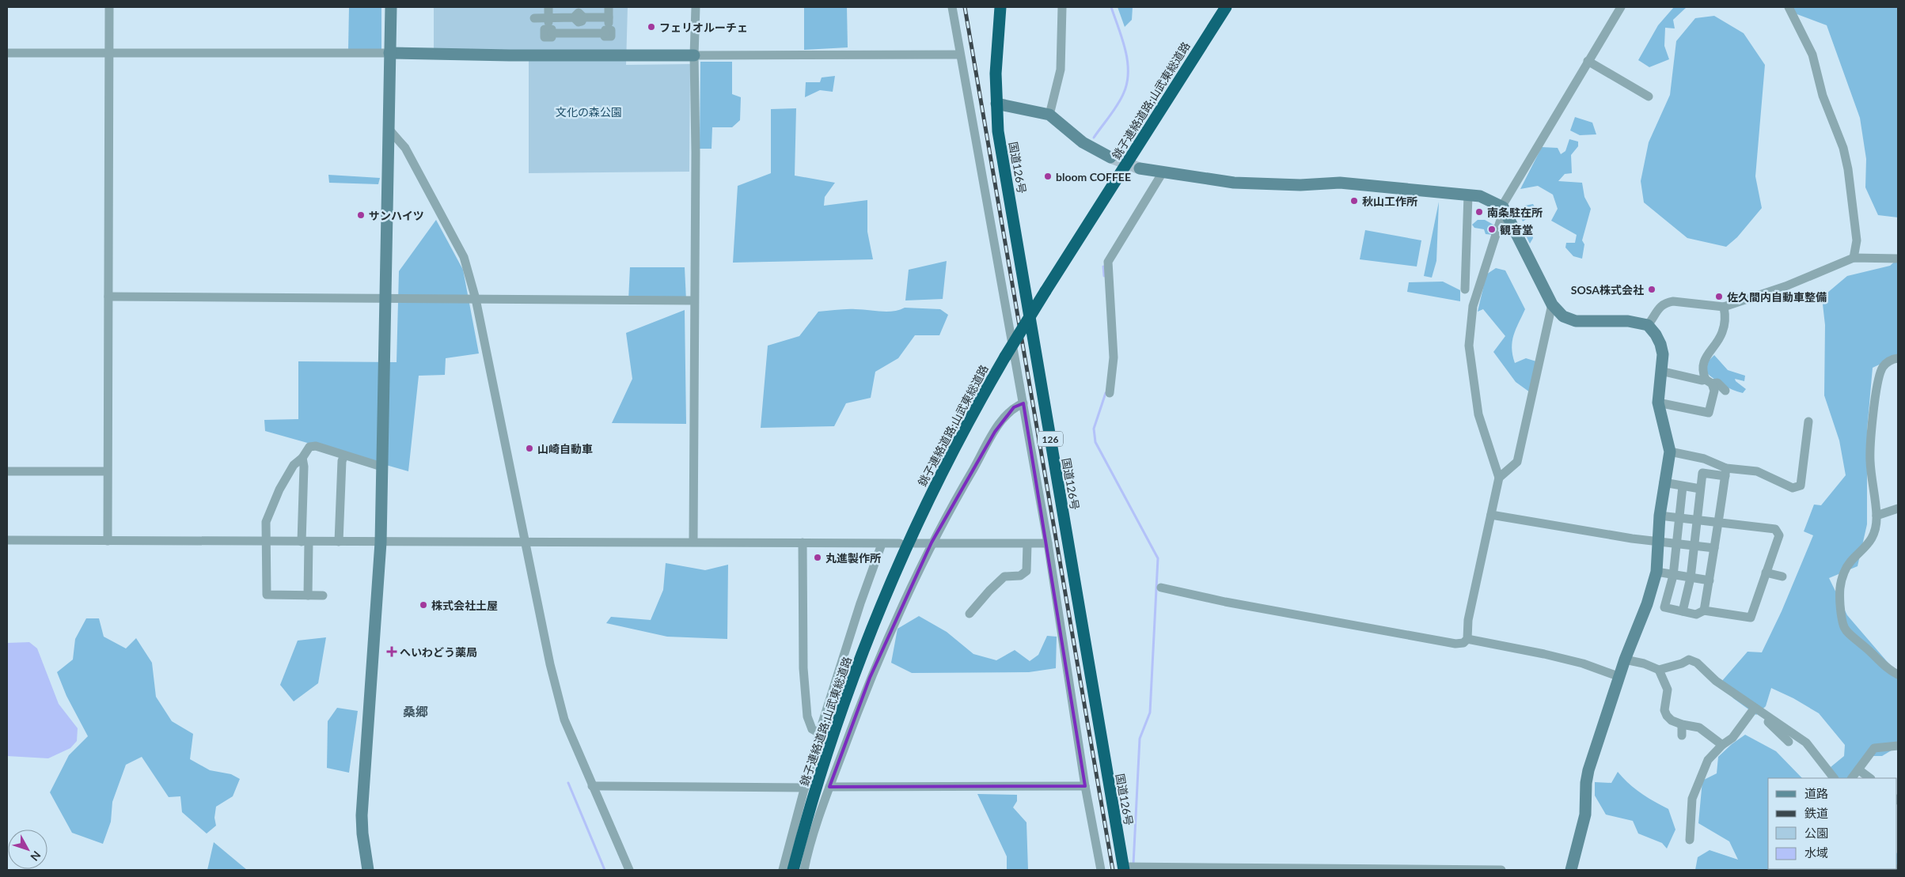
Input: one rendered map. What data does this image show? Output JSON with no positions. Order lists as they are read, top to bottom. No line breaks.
{"streets":{"highway":["銚子連絡道路;山武東総道路","国道126号","126"]},"districts":["桑郷"],"parks":["文化の森公園"],"places":{"other":["フェリオルーチェ","bloom COFFEE","秋山工作所","南条駐在所","サンハイツ","観音堂","SOSA株式会社","佐久間内自動車整備","山崎自動車","丸進製作所","株式会社土屋"],"health":["へいわどう薬局"]},"legend":["道路","鉄道","公園","水域"],"north":"bottom right"}
